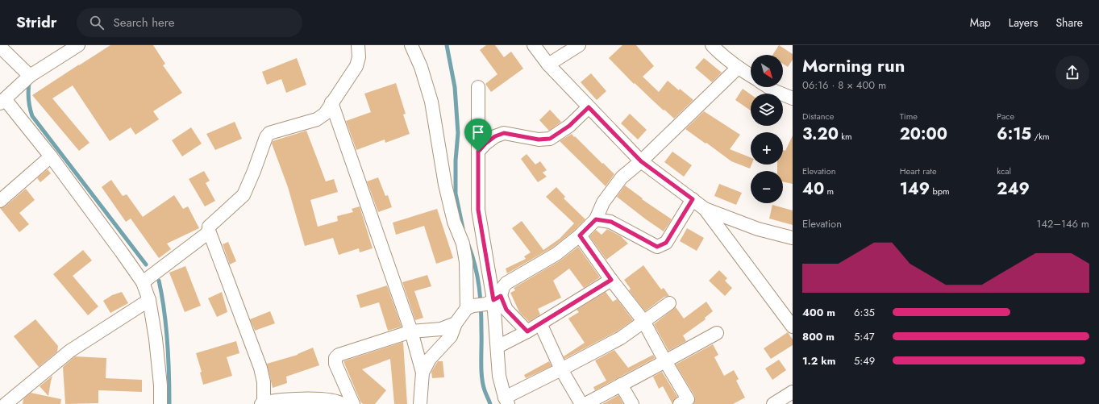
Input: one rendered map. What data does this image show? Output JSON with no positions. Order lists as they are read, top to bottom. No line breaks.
{"north":"bottom right","page":{"header":"Stridr","search":"Search here","nav":["Map","Layers","Share"],"heading":["Morning run","06:16 · 8 × 400 m"],"map_buttons":["+","−"],"stats":[["Distance","3.20 km"],["Time","20:00"],["Pace","6:15 /km"],["Elevation","40 m"],["Heart rate","149 bpm"],["kcal","249"]],"chart":["Elevation","142–146 m"],"list":[{"name":"400 m","note":"6:35"},{"name":"800 m","note":"5:47"},{"name":"1.2 km","note":"5:49"}]}}
